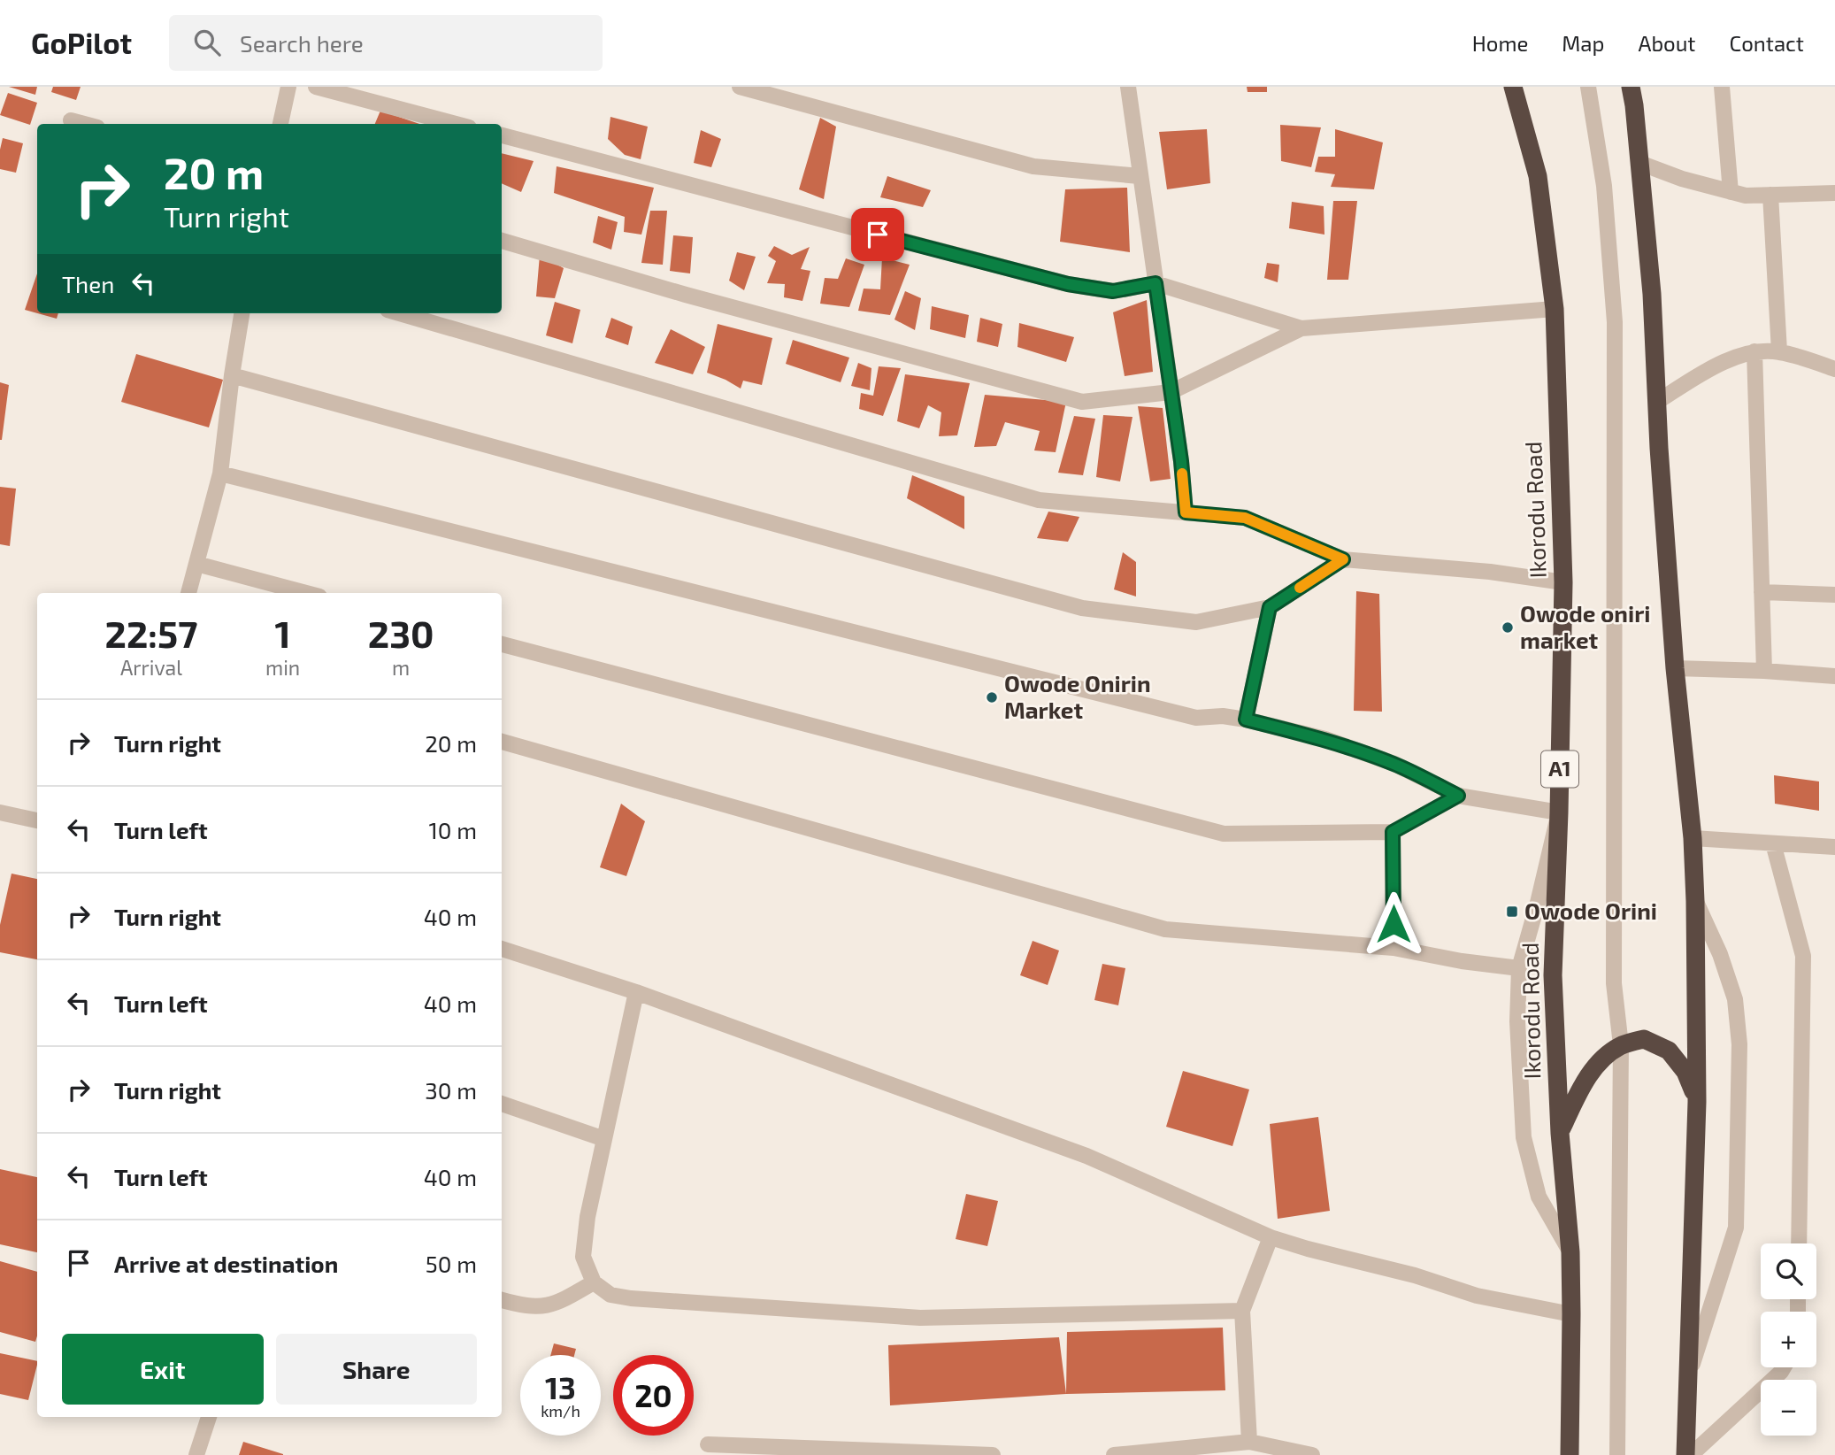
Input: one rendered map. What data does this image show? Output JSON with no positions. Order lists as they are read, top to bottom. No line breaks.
{"streets":{"highway":["Ikorodu Road","A1"]},"places":{"other":["Owode oniri market","Owode Onirin Market"],"transit":["Owode Orini"]},"page":{"header":"GoPilot","search":"Search here","nav":["Home","Map","About","Contact"],"turn":["20 m","Turn right"],"then":"Then","eta":["22:57","Arrival","1","min","230","m"],"list":[{"name":"Turn right","value":"20 m"},{"name":"Turn left","value":"10 m"},{"name":"Turn right","value":"40 m"},{"name":"Turn left","value":"40 m"},{"name":"Turn right","value":"30 m"},{"name":"Turn left","value":"40 m"},{"name":"Arrive at destination","value":"50 m"}],"map_buttons":["+","−"],"buttons":["Exit","Share"],"speed":"13 km/h","limit":"20"}}
